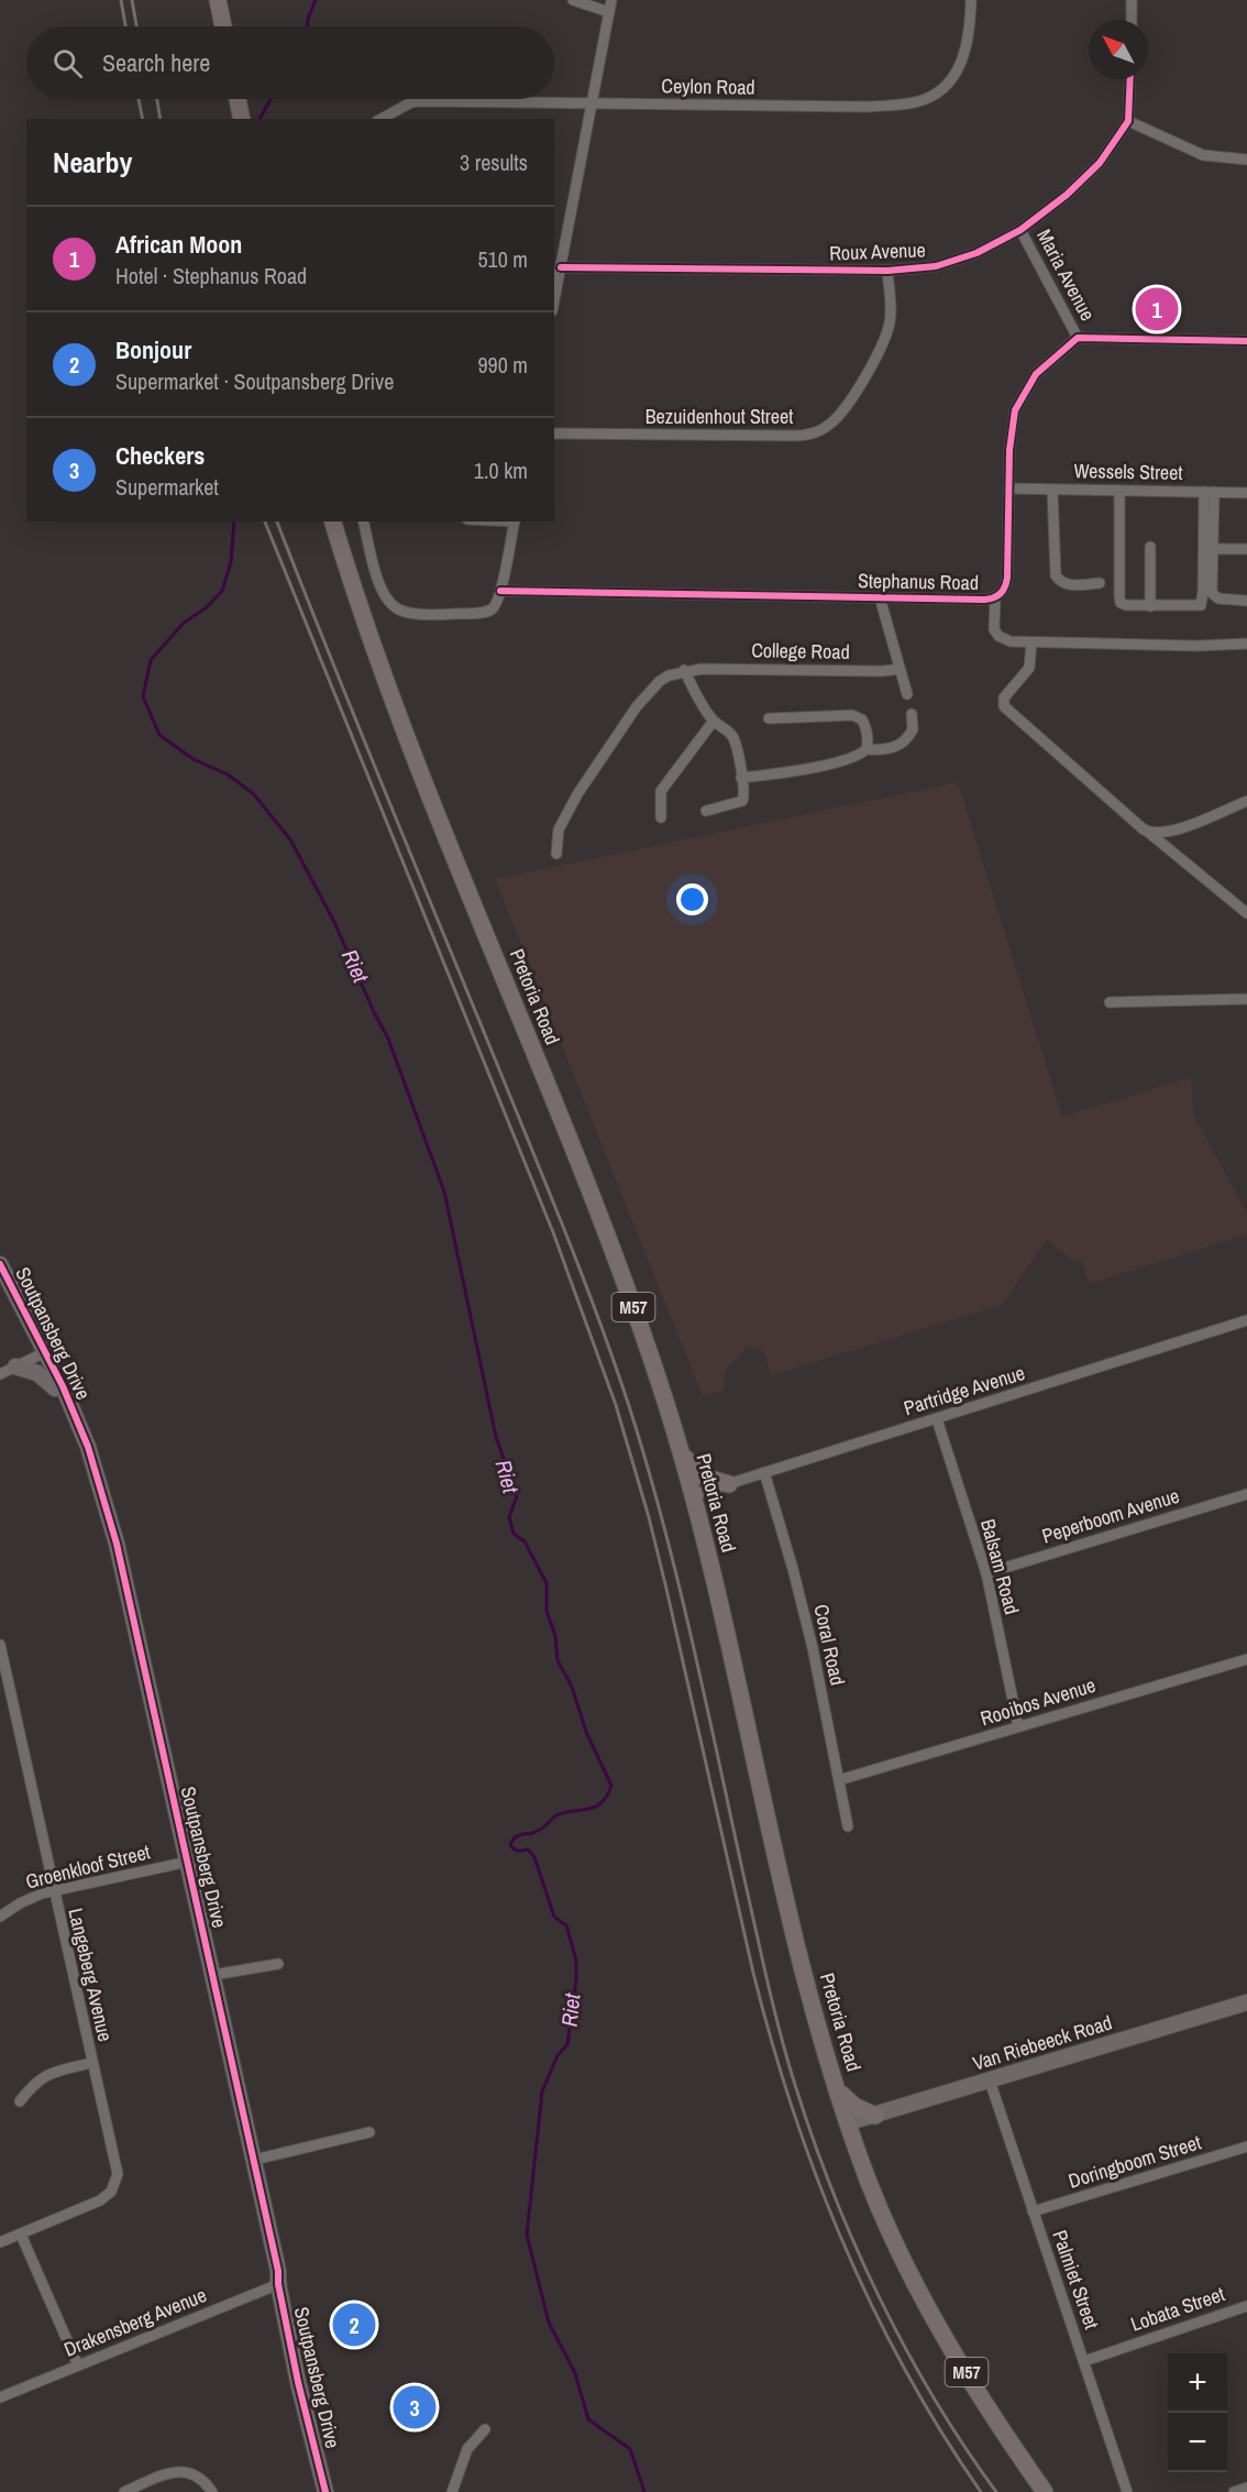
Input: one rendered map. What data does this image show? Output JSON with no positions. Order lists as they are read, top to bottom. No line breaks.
{"streets":{"main road":["Pretoria Road","M57"],"street":["Ceylon Road","Roux Avenue","Maria Avenue","Bezuidenhout Street","Wessels Street","Stephanus Road","College Road","Soutpansberg Drive","Partridge Avenue","Peperboom Avenue","Balsam Road","Coral Road","Rooibos Avenue","Groenkloof Street","Langeberg Avenue","Van Riebeeck Road","Doringboom Street","Palmiet Street","Lobata Street","Drakensberg Avenue"]},"crossings":[["Roux Avenue","Maria Avenue"],["Roux Avenue","Bezuidenhout Street"],["Maria Avenue","Stephanus Road"],["Wessels Street","Stephanus Road"],["Pretoria Road","Partridge Avenue"],["Pretoria Road","Van Riebeeck Road"],["Soutpansberg Drive","Groenkloof Street"],["Soutpansberg Drive","Drakensberg Avenue"],["Partridge Avenue","Balsam Road"],["Partridge Avenue","Coral Road"],["Peperboom Avenue","Balsam Road"],["Balsam Road","Rooibos Avenue"],["Coral Road","Rooibos Avenue"],["Groenkloof Street","Langeberg Avenue"],["Van Riebeeck Road","Palmiet Street"],["Doringboom Street","Palmiet Street"],["Palmiet Street","Lobata Street"]],"water":["Riet"],"north":"top left","page":{"search":"Search here","heading":["Nearby","3 results"],"list":[{"mark":"1","name":"African Moon","note":"Hotel · Stephanus Road","value":"510 m"},{"mark":"2","name":"Bonjour","note":"Supermarket · Soutpansberg Drive","value":"990 m"},{"mark":"3","name":"Checkers","note":"Supermarket","value":"1.0 km"}],"pins":["1","2","3"],"map_buttons":["+","−"]}}
